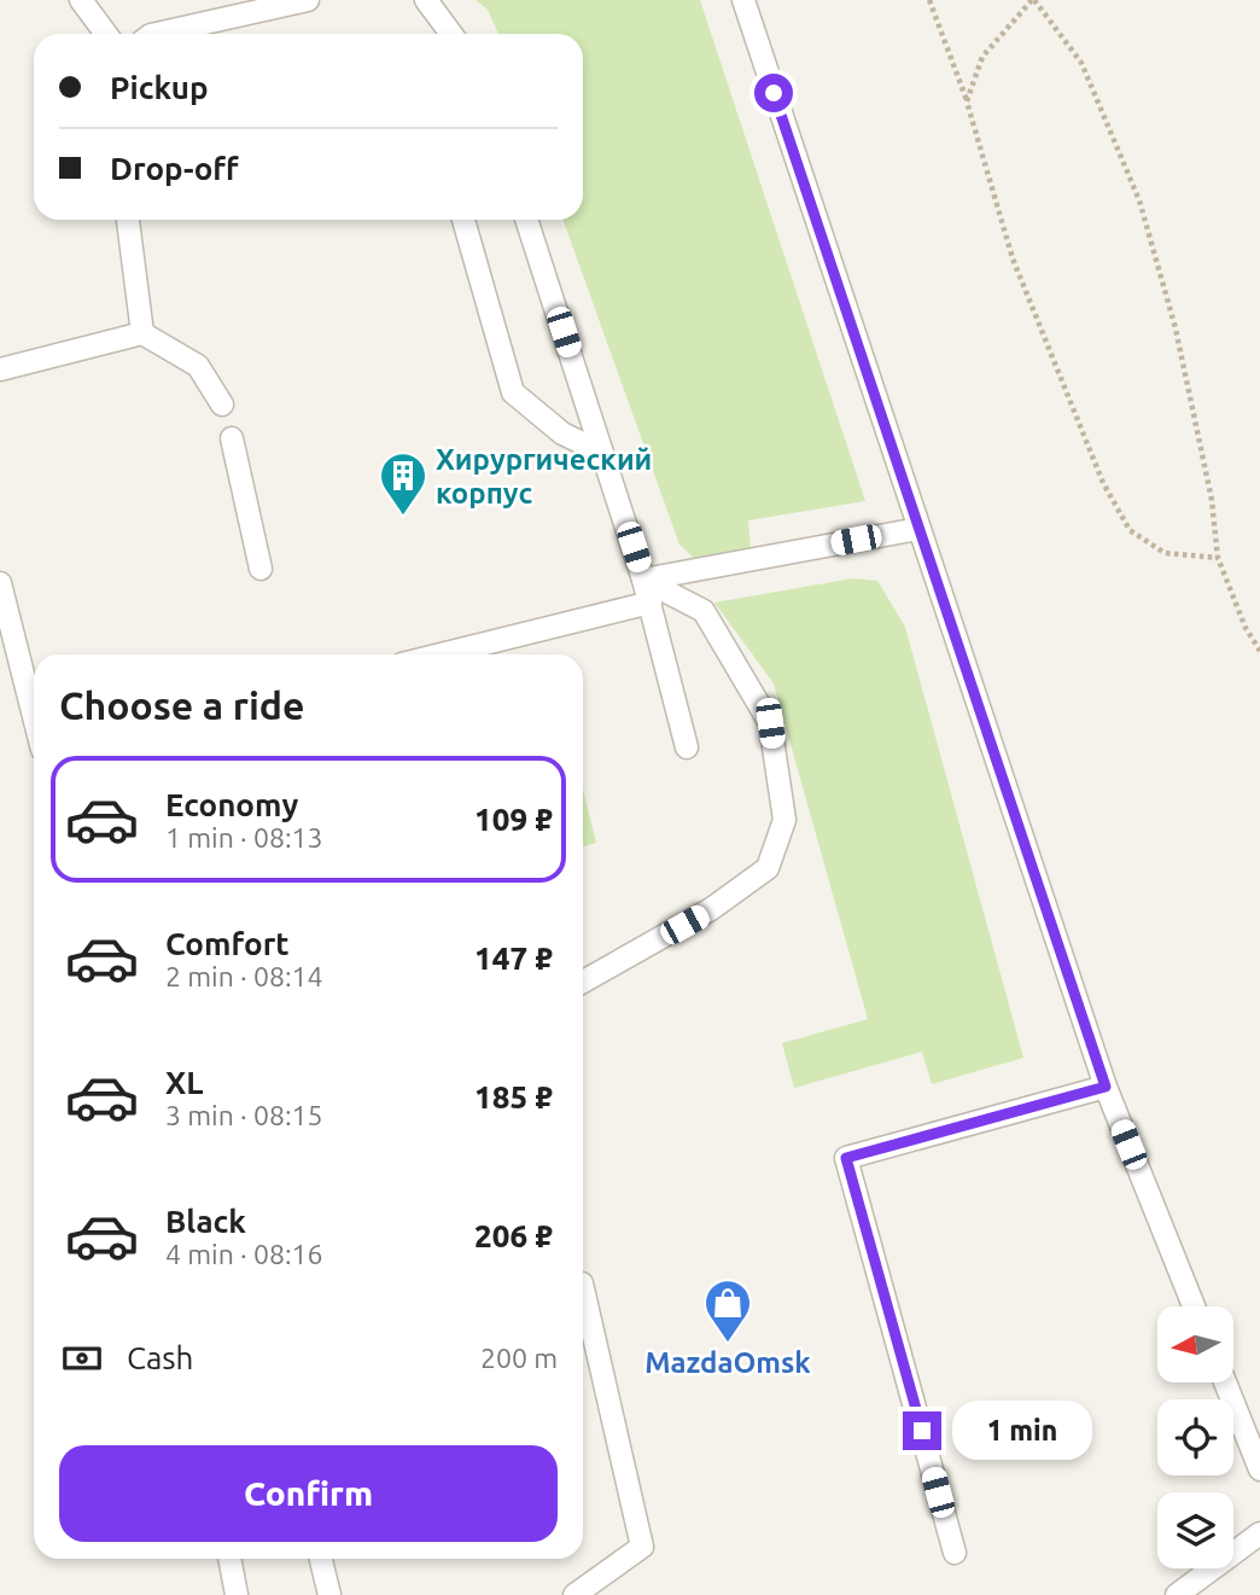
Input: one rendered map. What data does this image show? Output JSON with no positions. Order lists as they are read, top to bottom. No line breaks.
{"places":{"building":["Хирургический корпус"],"shop":["MazdaOmsk"]},"north":"left","page":{"banner":["Pickup","Drop-off"],"heading":"Choose a ride","list":[{"name":"Economy","note":"1 min · 08:13","value":"109 ₽"},{"name":"Comfort","note":"2 min · 08:14","value":"147 ₽"},{"name":"XL","note":"3 min · 08:15","value":"185 ₽"},{"name":"Black","note":"4 min · 08:16","value":"206 ₽"}],"pay":["Cash","200 m"],"bubble":"1 min","buttons":"Confirm"}}
